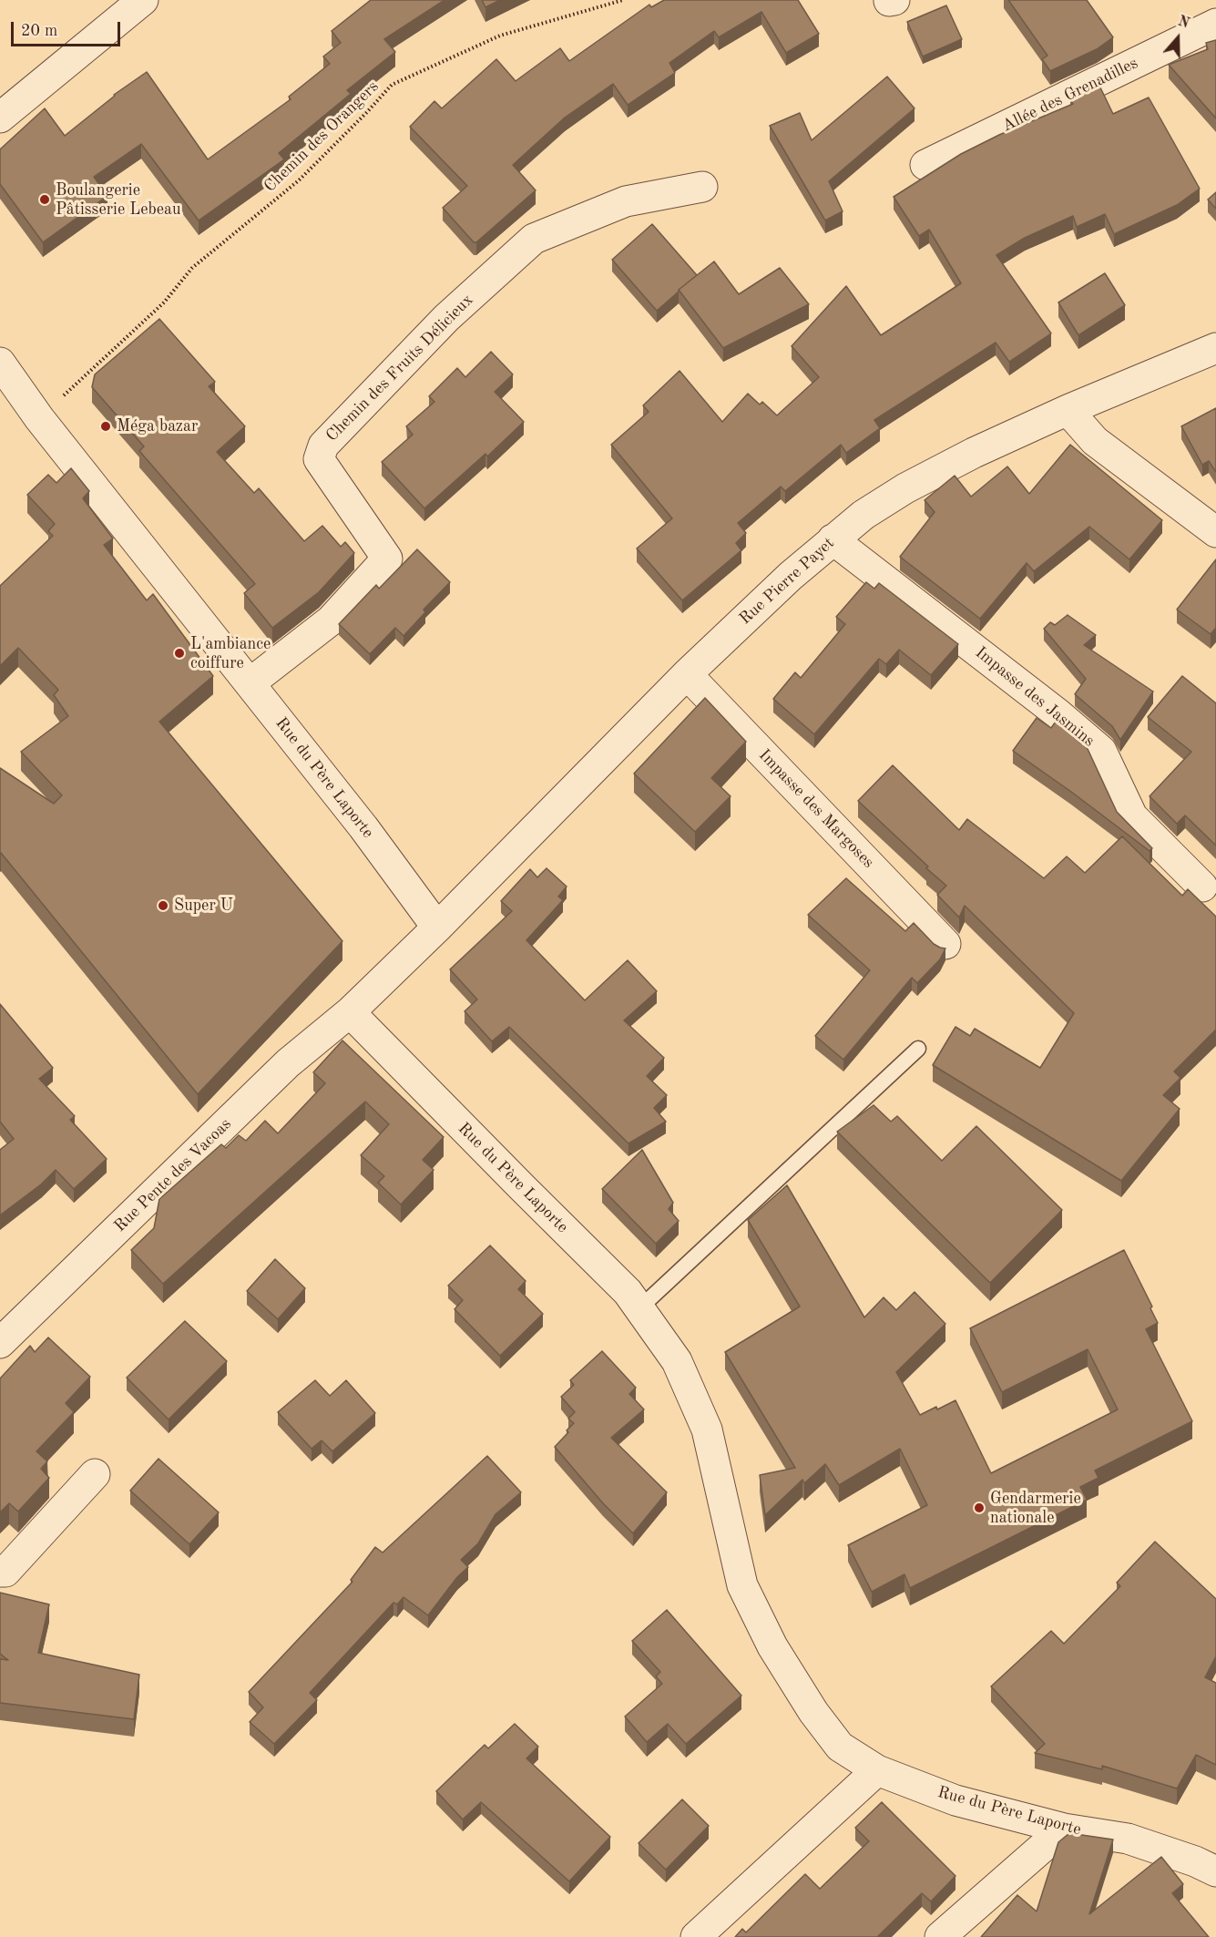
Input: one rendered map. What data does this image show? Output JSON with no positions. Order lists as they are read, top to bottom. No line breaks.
{"streets":{"street":["Allée des Grenadilles","Chemin des Fruits Délicieux","Rue Pierre Payet","Impasse des Jasmins","Rue du Père Laporte","Impasse des Margoses","Rue Pente des Vacoas"],"path":["Chemin des Orangers"]},"crossings":[["Chemin des Orangers","Rue du Père Laporte"],["Chemin des Fruits Délicieux","Rue du Père Laporte"],["Rue Pierre Payet","Impasse des Jasmins"],["Rue Pierre Payet","Rue du Père Laporte"],["Rue Pierre Payet","Impasse des Margoses"],["Rue du Père Laporte","Rue Pente des Vacoas"]],"places":["Boulangerie Pâtisserie Lebeau","Méga bazar","L'ambiance coiffure","Super U","Gendarmerie nationale"],"scale_bar":"20 m","north":"top"}
